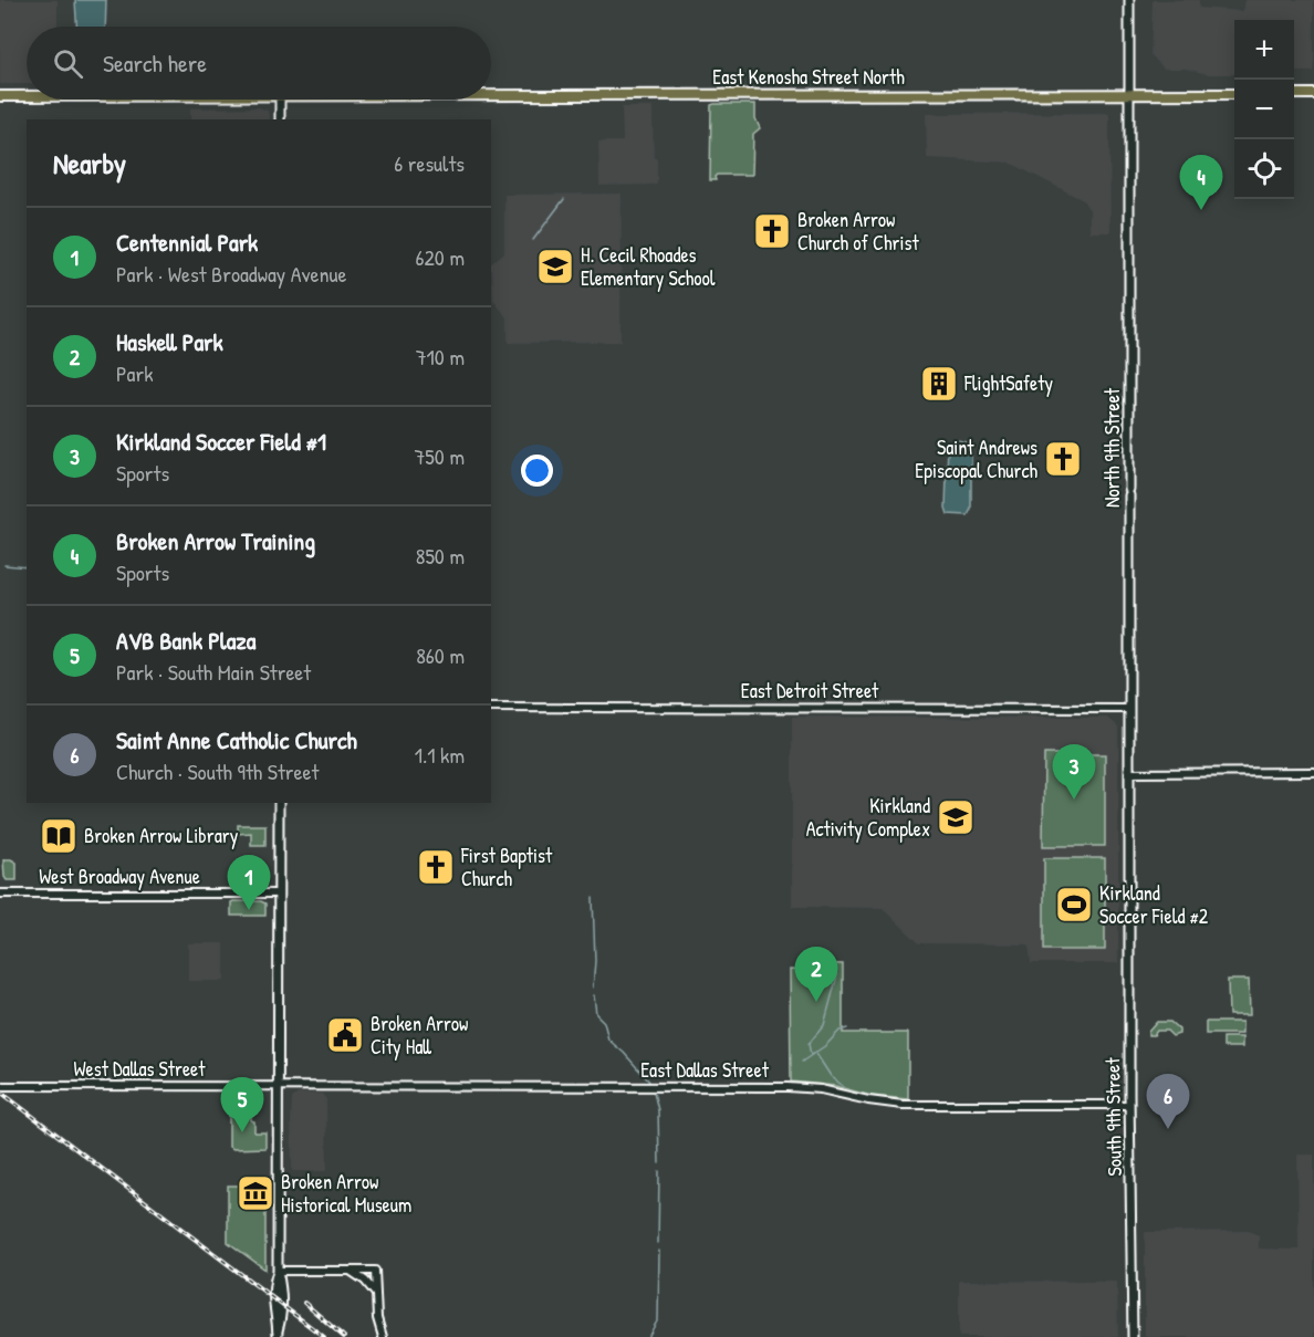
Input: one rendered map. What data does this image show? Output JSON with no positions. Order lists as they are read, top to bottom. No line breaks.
{"streets":{"main road":["East Kenosha Street North","North 9th Street","South 9th Street"],"street":["East Detroit Street","West Broadway Avenue","West Dallas Street","East Dallas Street"]},"crossings":[["East Kenosha Street North","North 9th Street"],["North 9th Street","East Detroit Street"],["North 9th Street","South 9th Street"],["West Dallas Street","East Dallas Street"],["East Dallas Street","South 9th Street"]],"places":{"church":["Broken Arrow Church of Christ","Saint Andrews Episcopal Church","First Baptist Church"],"school or university":["H. Cecil Rhoades Elementary School","Kirkland Activity Complex"],"building":["FlightSafety"],"library":["Broken Arrow Library"],"sports":["Kirkland Soccer Field #2"],"public building":["Broken Arrow City Hall"],"museum":["Broken Arrow Historical Museum"]},"page":{"map_buttons":["+","−"],"search":"Search here","heading":["Nearby","6 results"],"pins":["4","3","1","2","6","5"],"list":[{"mark":"1","name":"Centennial Park","note":"Park · West Broadway Avenue","value":"620 m"},{"mark":"2","name":"Haskell Park","note":"Park","value":"710 m"},{"mark":"3","name":"Kirkland Soccer Field #1","note":"Sports","value":"750 m"},{"mark":"4","name":"Broken Arrow Training","note":"Sports","value":"850 m"},{"mark":"5","name":"AVB Bank Plaza","note":"Park · South Main Street","value":"860 m"},{"mark":"6","name":"Saint Anne Catholic Church","note":"Church · South 9th Street","value":"1.1 km"}]}}
